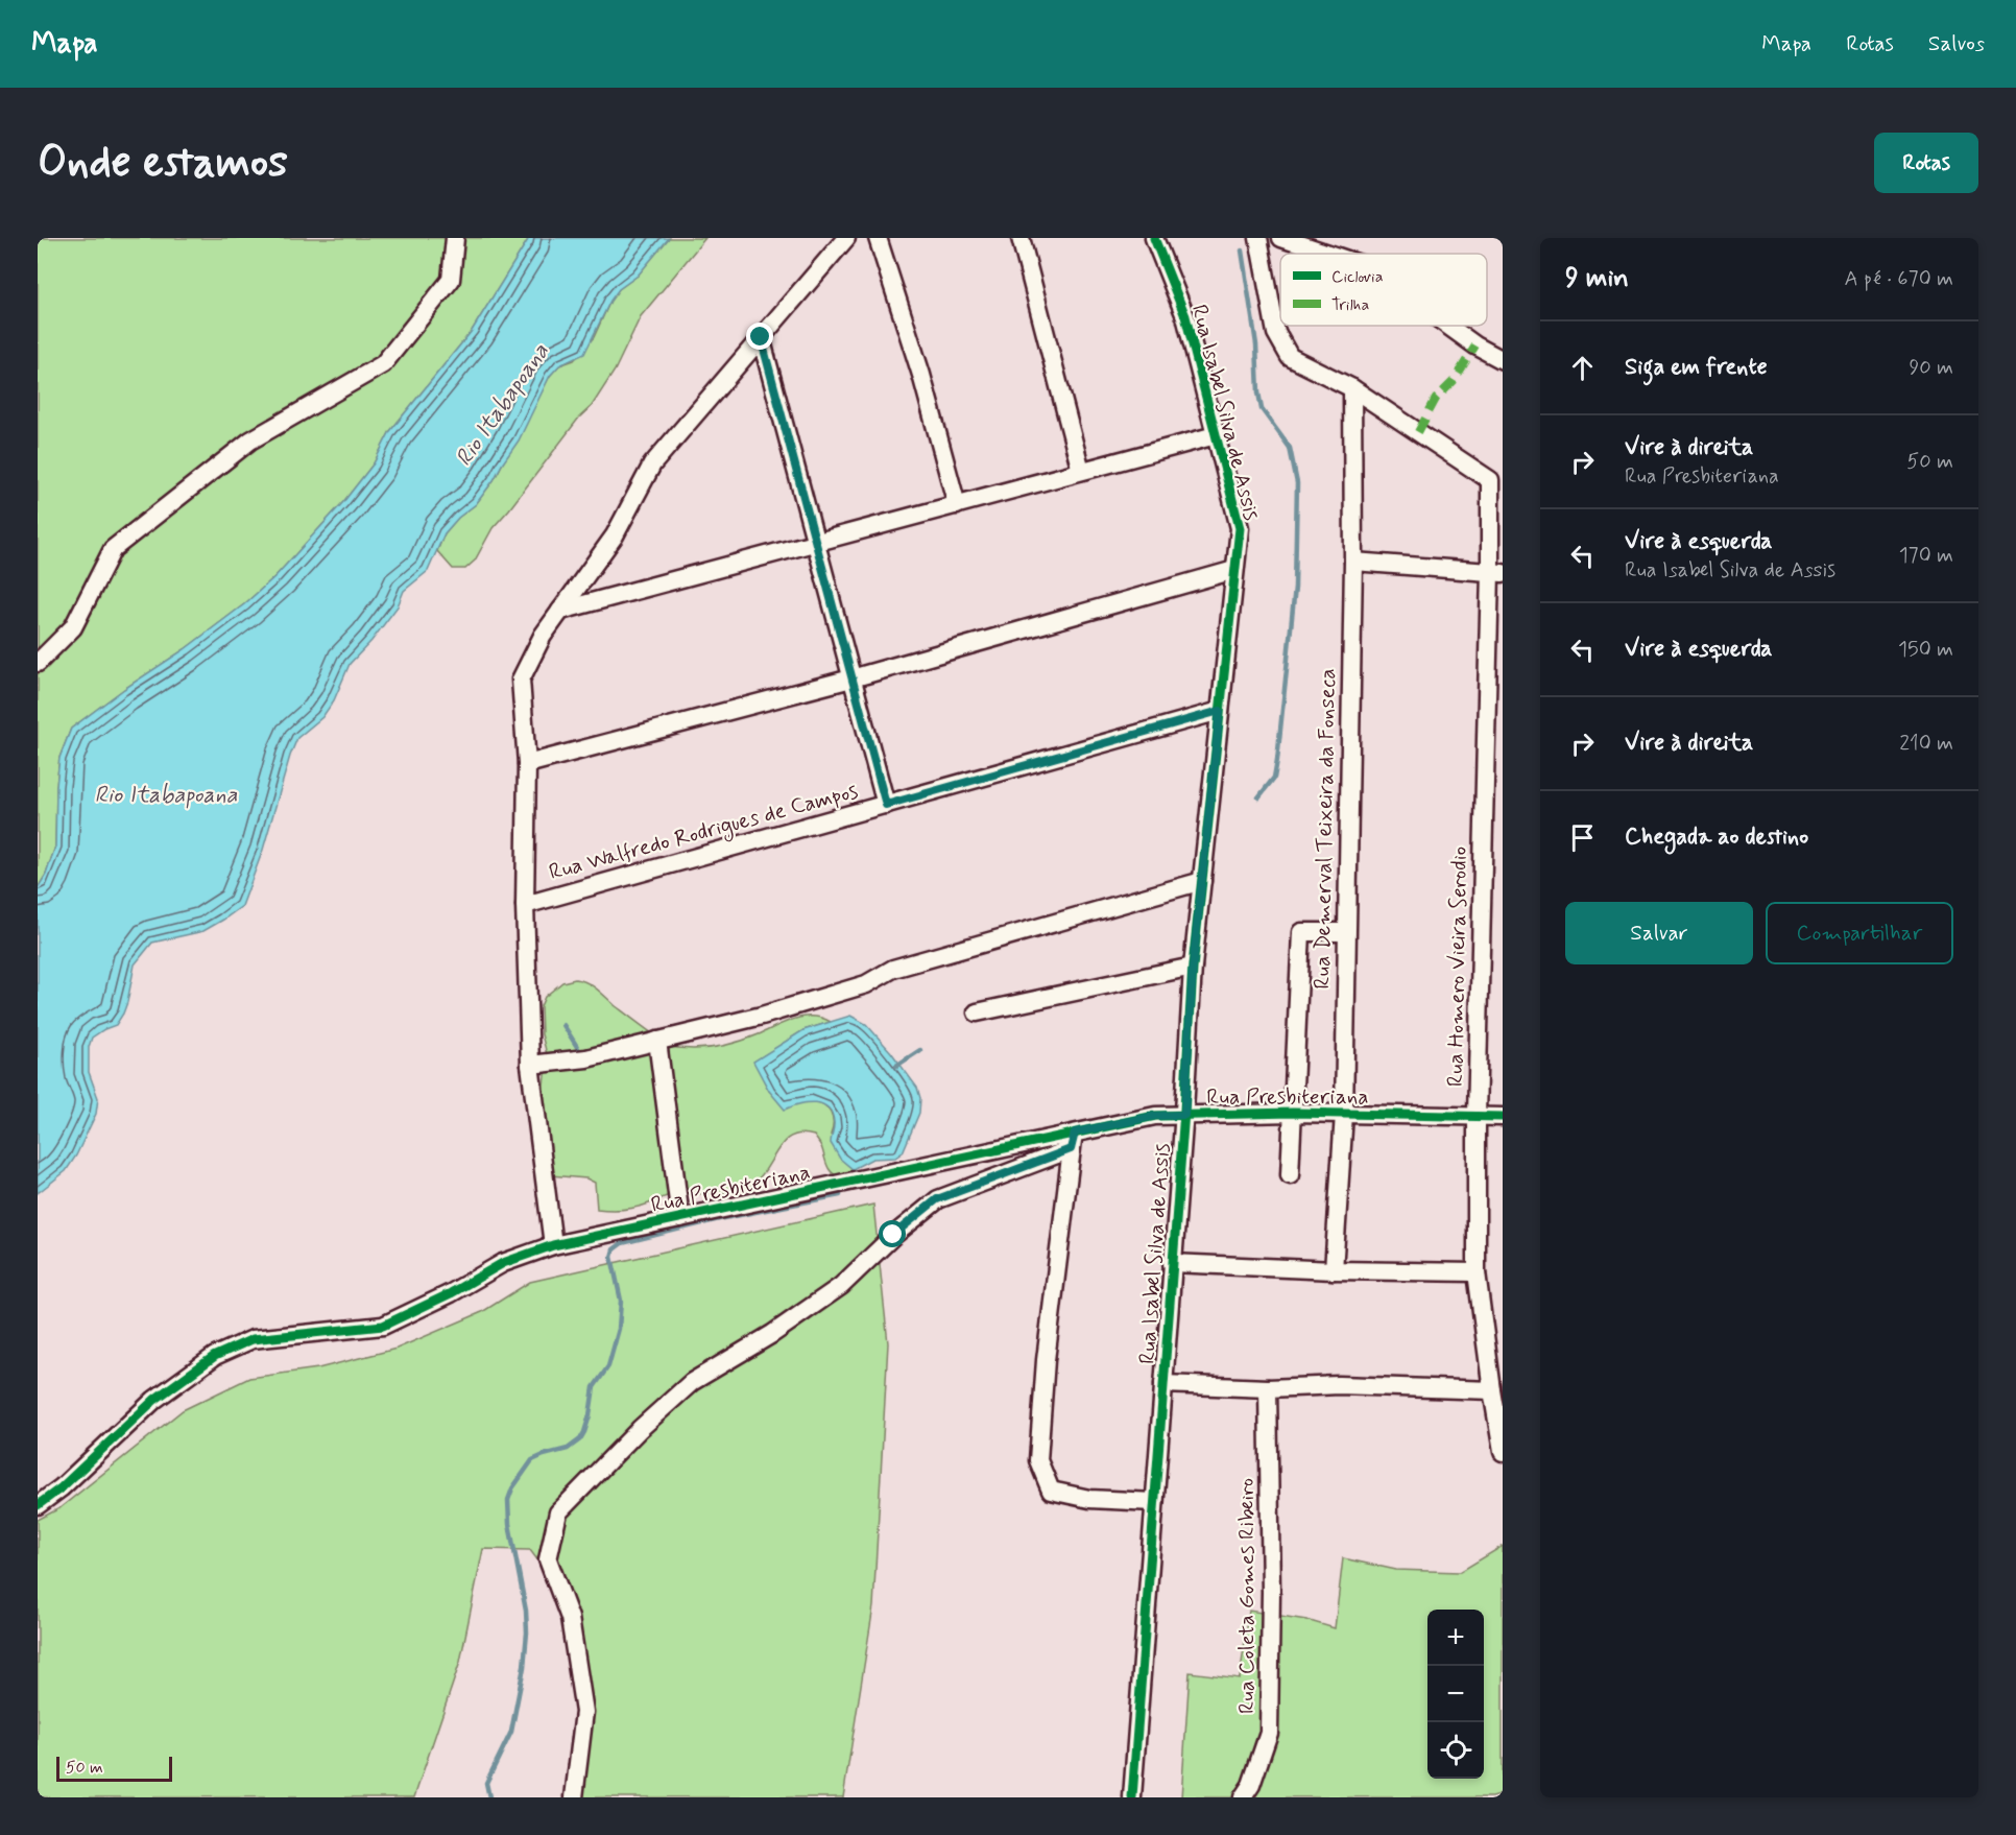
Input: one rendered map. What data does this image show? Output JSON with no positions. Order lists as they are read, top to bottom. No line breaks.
{"streets":{"street":["Rua Isabel Silva de Assis","Rua Demerval Teixeira da Fonseca","Rua Walfredo Rodrigues de Campos","Rua Homero Vieira Serodio","Rua Presbiteriana","Rua Coleta Gomes Ribeiro"]},"crossings":[["Rua Isabel Silva de Assis","Rua Walfredo Rodrigues de Campos"],["Rua Isabel Silva de Assis","Rua Presbiteriana"],["Rua Demerval Teixeira da Fonseca","Rua Homero Vieira Serodio"],["Rua Demerval Teixeira da Fonseca","Rua Presbiteriana"],["Rua Homero Vieira Serodio","Rua Presbiteriana"]],"water":["Rio Itabapoana"],"legend":["Ciclovia","Trilha"],"scale_bar":"50 m","page":{"header":"Mapa","nav":["Mapa","Rotas","Salvos"],"buttons":["Rotas",["Salvar","Compartilhar"]],"title":"Onde estamos","heading":["9 min","A pé · 670 m"],"list":[["Siga em frente","90 m"],["Vire à direita","Rua Presbiteriana","50 m"],["Vire à esquerda","Rua Isabel Silva de Assis","170 m"],["Vire à esquerda","150 m"],["Vire à direita","210 m"],"Chegada ao destino"],"map_buttons":["+","−"],"scale":"50 m"}}
